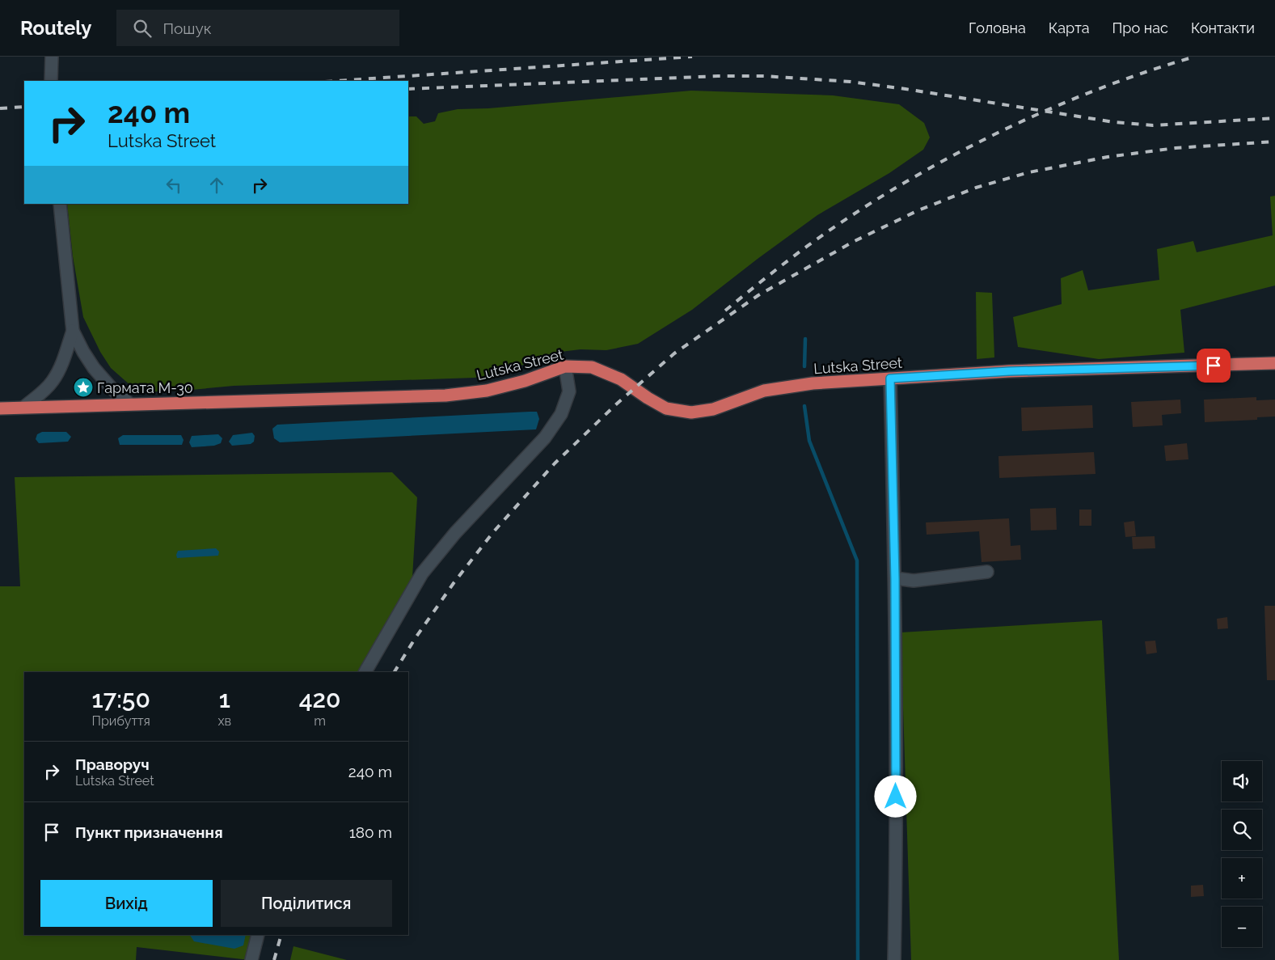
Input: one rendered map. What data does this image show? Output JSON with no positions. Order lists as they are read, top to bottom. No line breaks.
{"streets":{"highway":["Lutska Street"]},"places":{"place":["Гармата М-30"]},"page":{"header":"Routely","search":"Пошук","nav":["Головна","Карта","Про нас","Контакти"],"turn":["240 m","Lutska Street"],"eta":["17:50","Прибуття","1","хв","420","m"],"list":[{"name":"Праворуч","note":"Lutska Street","value":"240 m"},{"name":"Пункт призначення","value":"180 m"}],"map_buttons":["+","−"],"buttons":["Вихід","Поділитися"]}}
